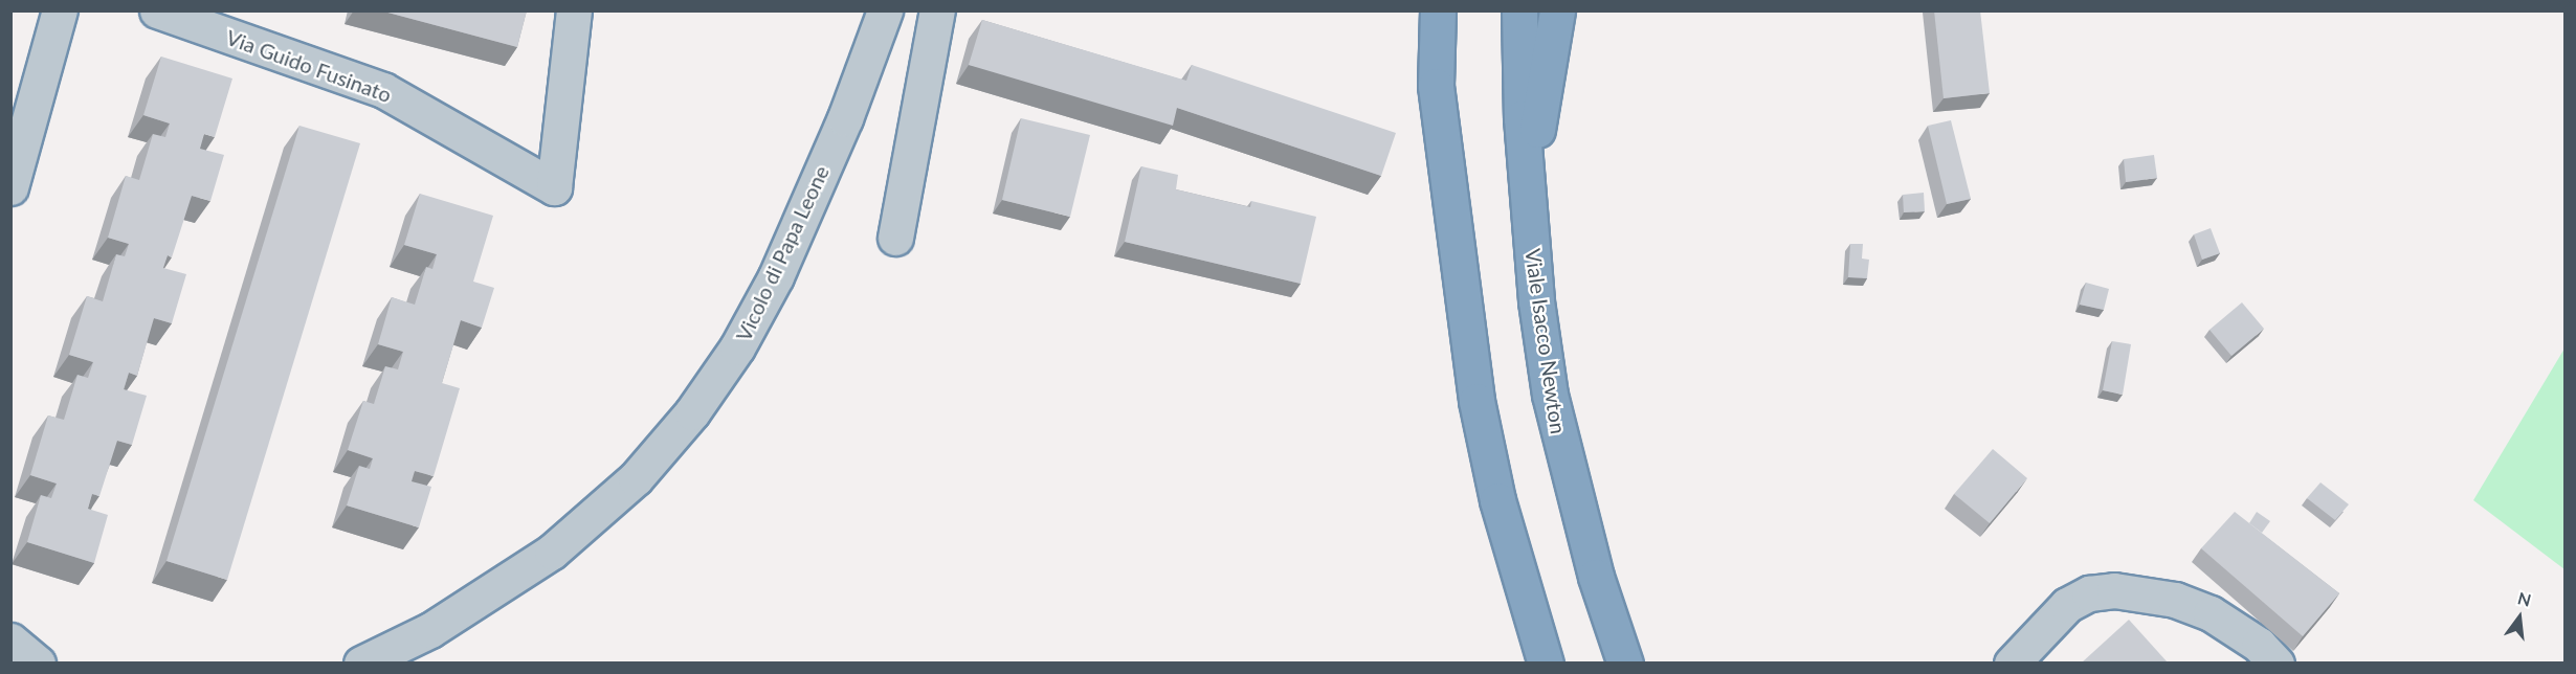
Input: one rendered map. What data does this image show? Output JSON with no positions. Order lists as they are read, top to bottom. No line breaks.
{"streets":{"highway":["Viale Isacco Newton"],"street":["Via Guido Fusinato","Vicolo di Papa Leone"]},"north":"top"}
